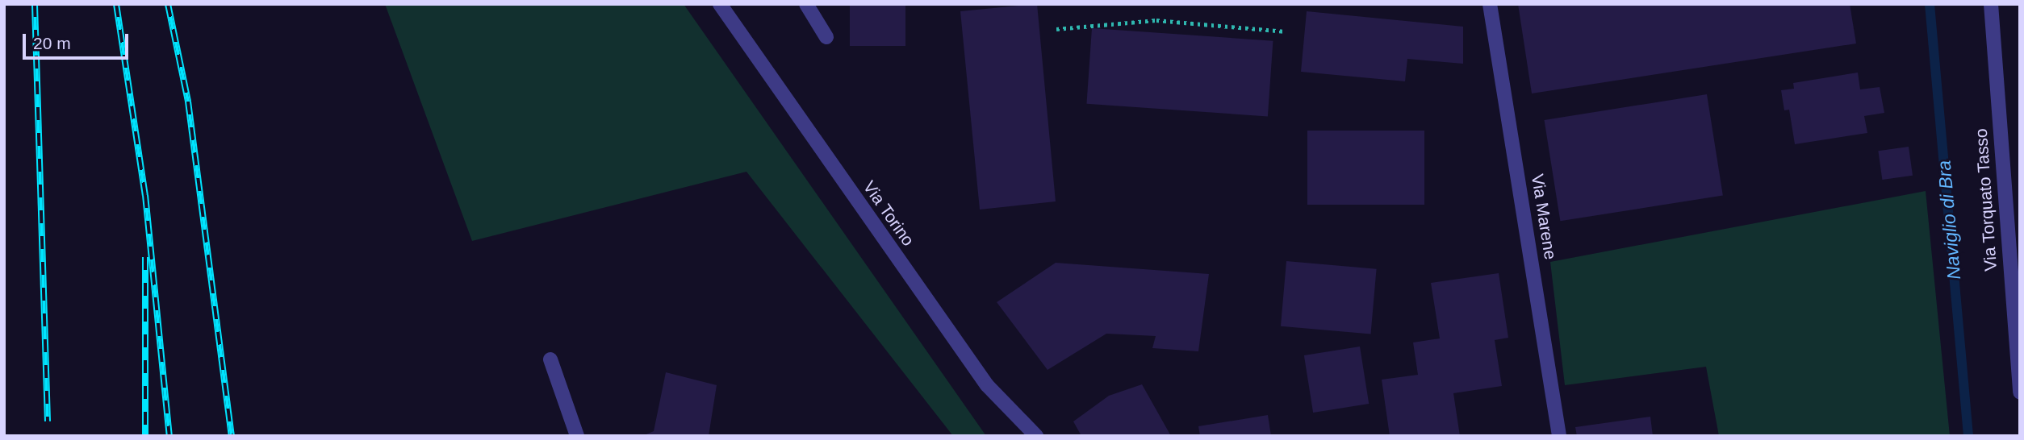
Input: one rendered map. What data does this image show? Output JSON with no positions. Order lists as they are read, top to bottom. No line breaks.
{"streets":{"street":["Via Torquato Tasso","Via Torino","Via Marene"]},"water":["Naviglio di Bra"],"scale_bar":"20 m"}
